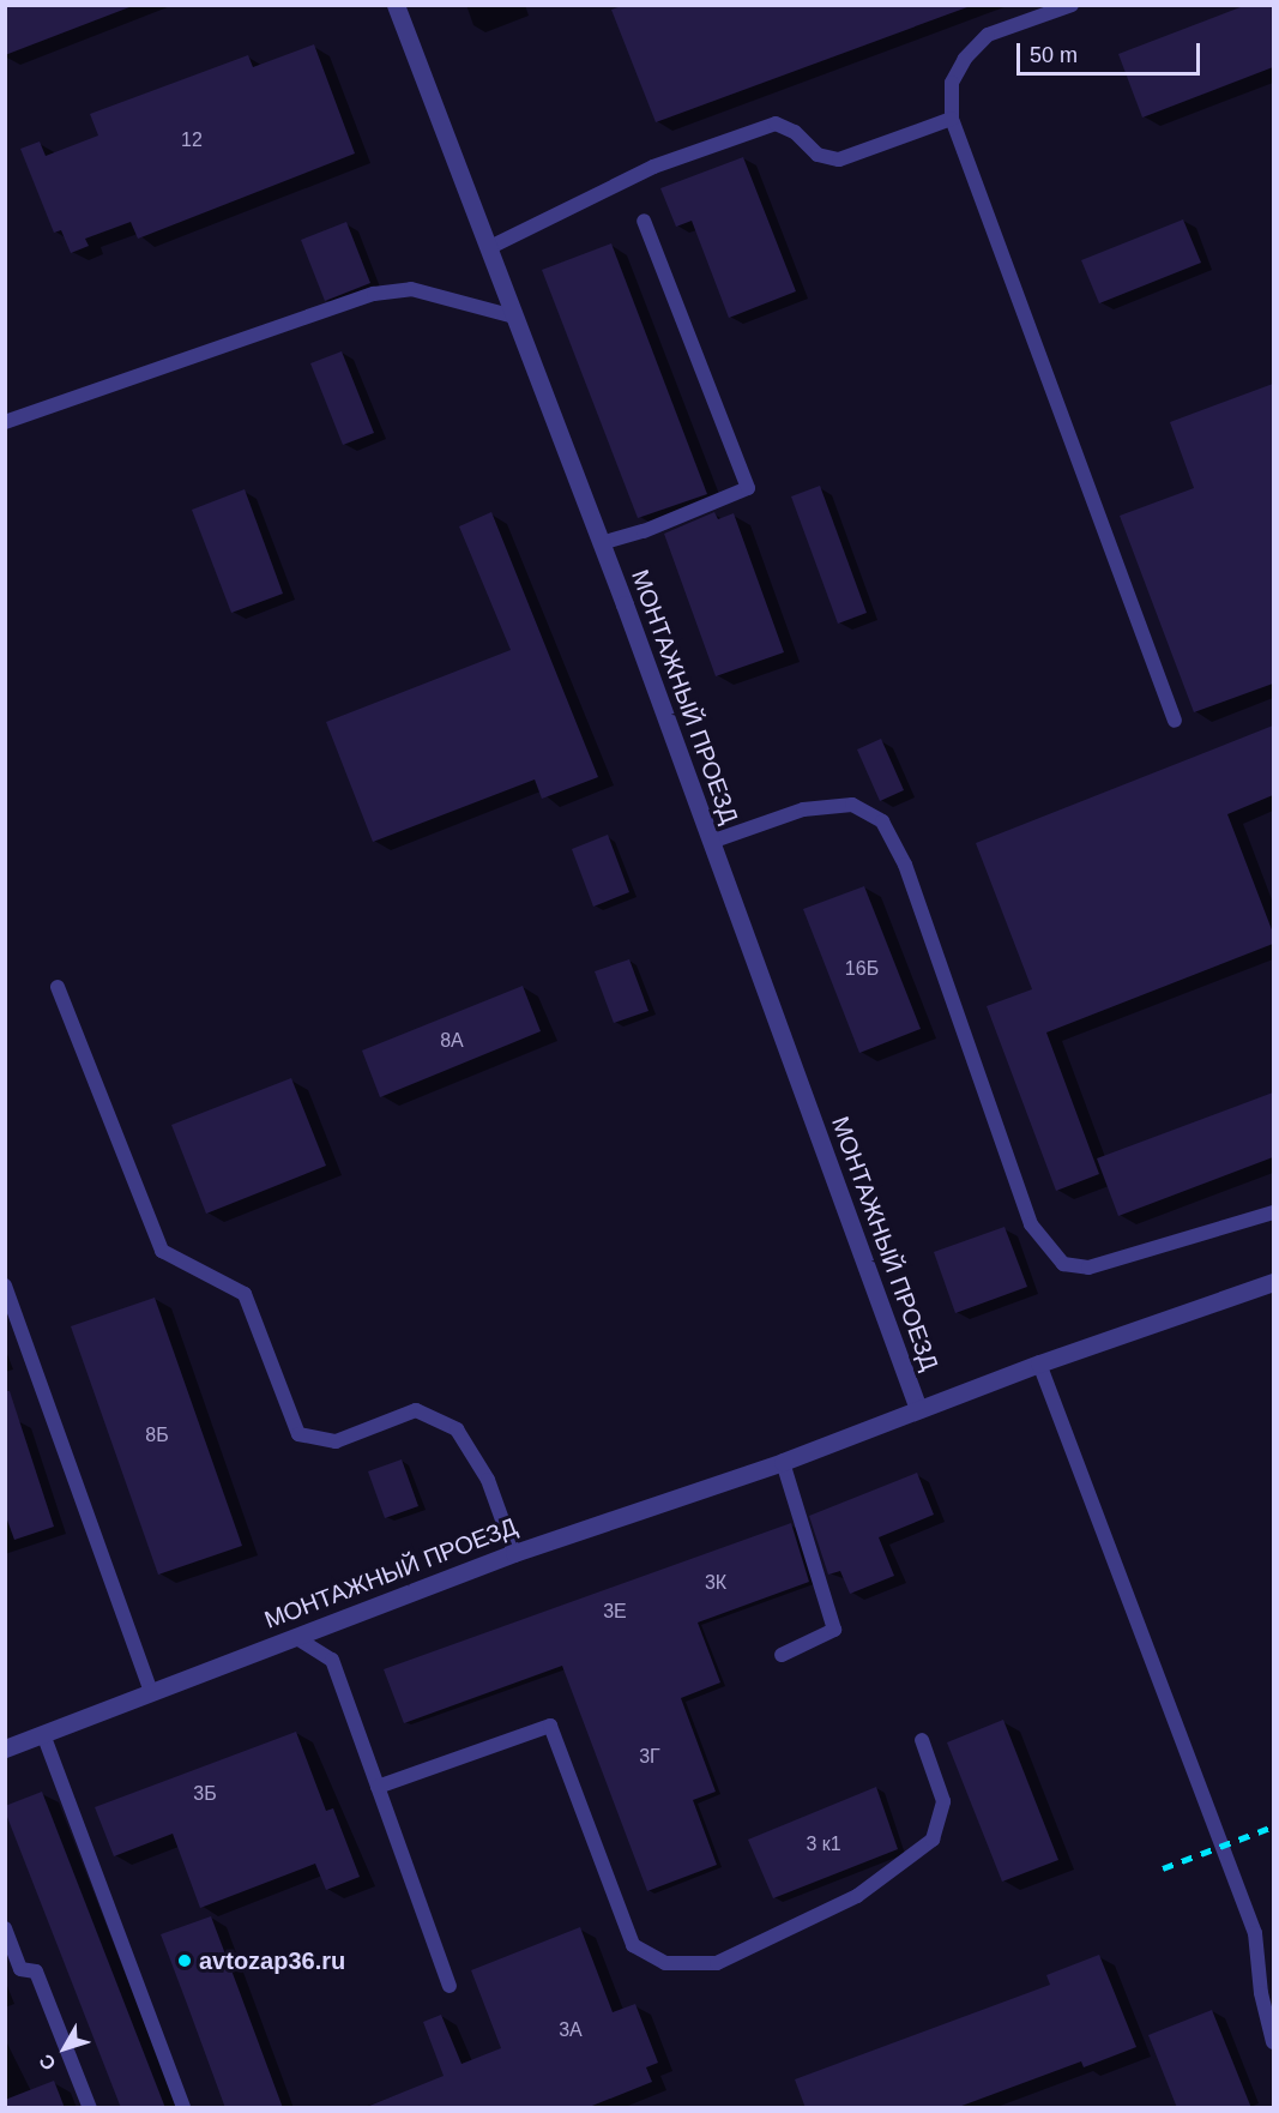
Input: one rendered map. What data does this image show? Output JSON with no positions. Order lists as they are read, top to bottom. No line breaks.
{"streets":{"street":["МОНТАЖНЫЙ ПРОЕЗД"]},"places":["avtozap36.ru"],"house_numbers":["12","16Б","8А","8Б","3К","3Е","3Г","3Б","3 к1","3А"],"scale_bar":"50 m","north":"bottom left"}
